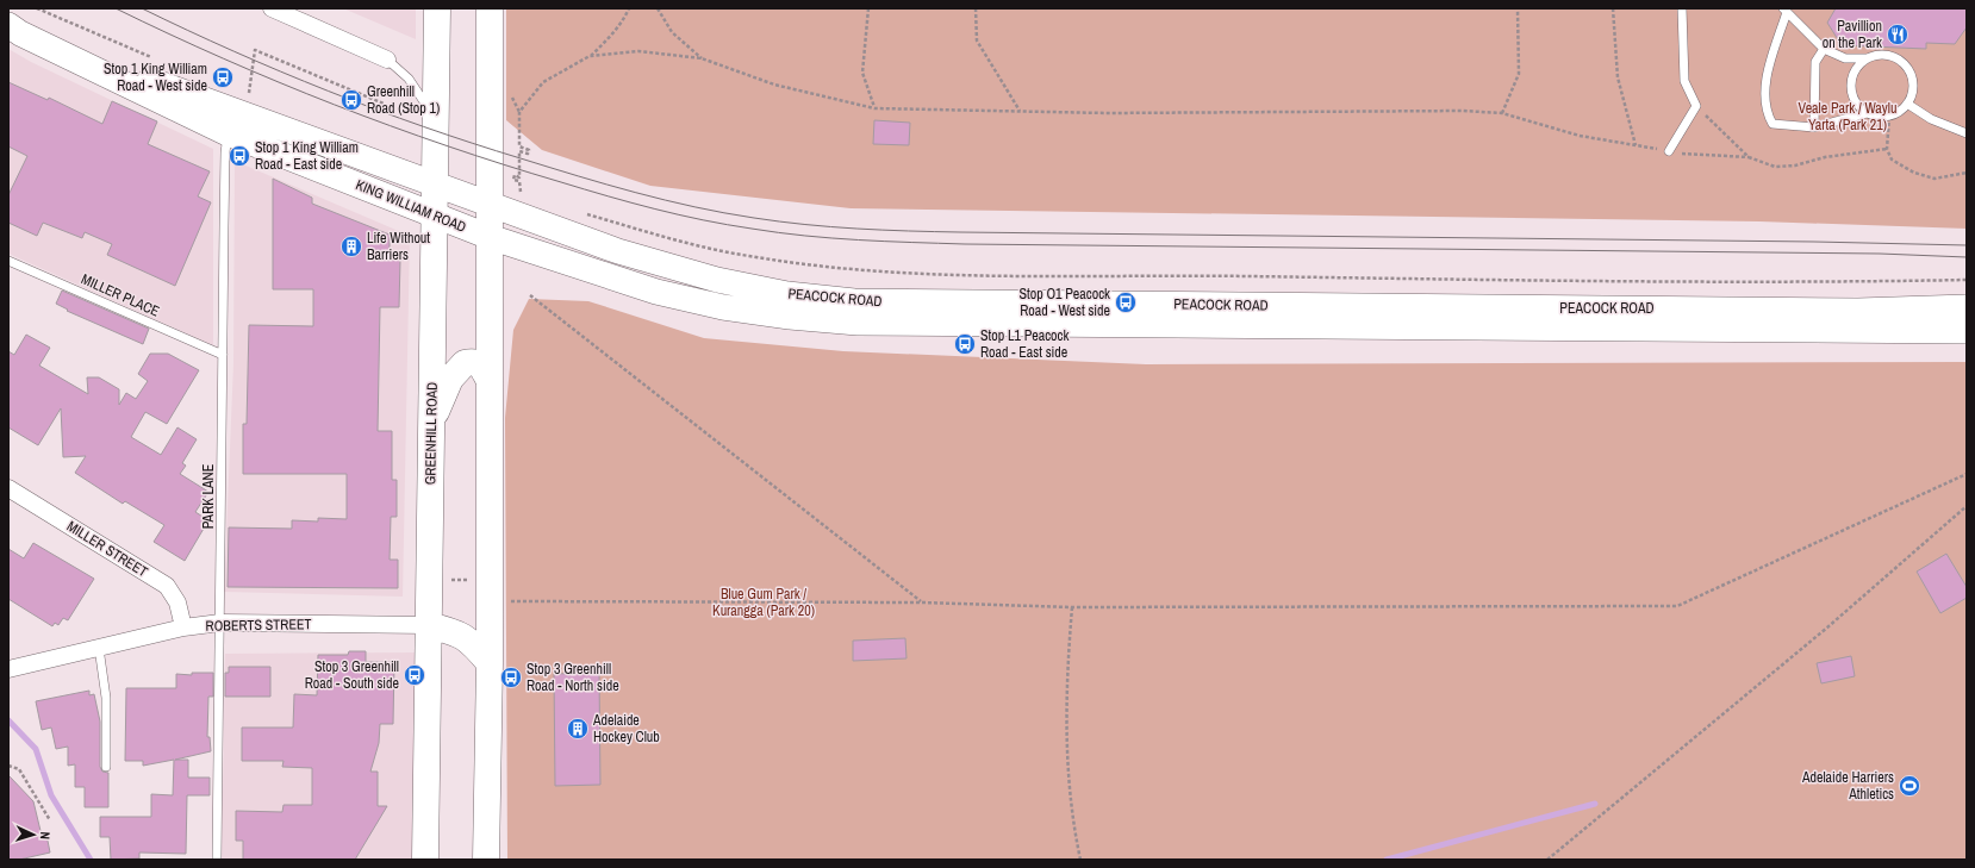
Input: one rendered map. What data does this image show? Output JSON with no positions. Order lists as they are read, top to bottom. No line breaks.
{"streets":{"highway":["GREENHILL ROAD"],"main road":["KING WILLIAM ROAD","PEACOCK ROAD"],"street":["MILLER STREET","ROBERTS STREET"],"lane":["MILLER PLACE","PARK LANE"]},"crossings":[["KING WILLIAM ROAD","PEACOCK ROAD"],["KING WILLIAM ROAD","GREENHILL ROAD"],["KING WILLIAM ROAD","PARK LANE"],["MILLER PLACE","PARK LANE"],["GREENHILL ROAD","ROBERTS STREET"],["PARK LANE","ROBERTS STREET"],["MILLER STREET","ROBERTS STREET"]],"parks":["Veale Park / Waylu Yarta (Park 21)","Blue Gum Park / Kurangga (Park 20)"],"places":{"restaurant":["Pavillion on the Park"],"bus stop":["Stop 1 King William Road - West side","Greenhill Road (Stop 1)","Stop 1 King William Road - East side","Stop O1 Peacock Road - West side","Stop L1 Peacock Road - East side","Stop 3 Greenhill Road - South side","Stop 3 Greenhill Road - North side"],"building":["Life Without Barriers","Adelaide Hockey Club"],"sports":["Adelaide Harriers Athletics"]},"north":"right"}
